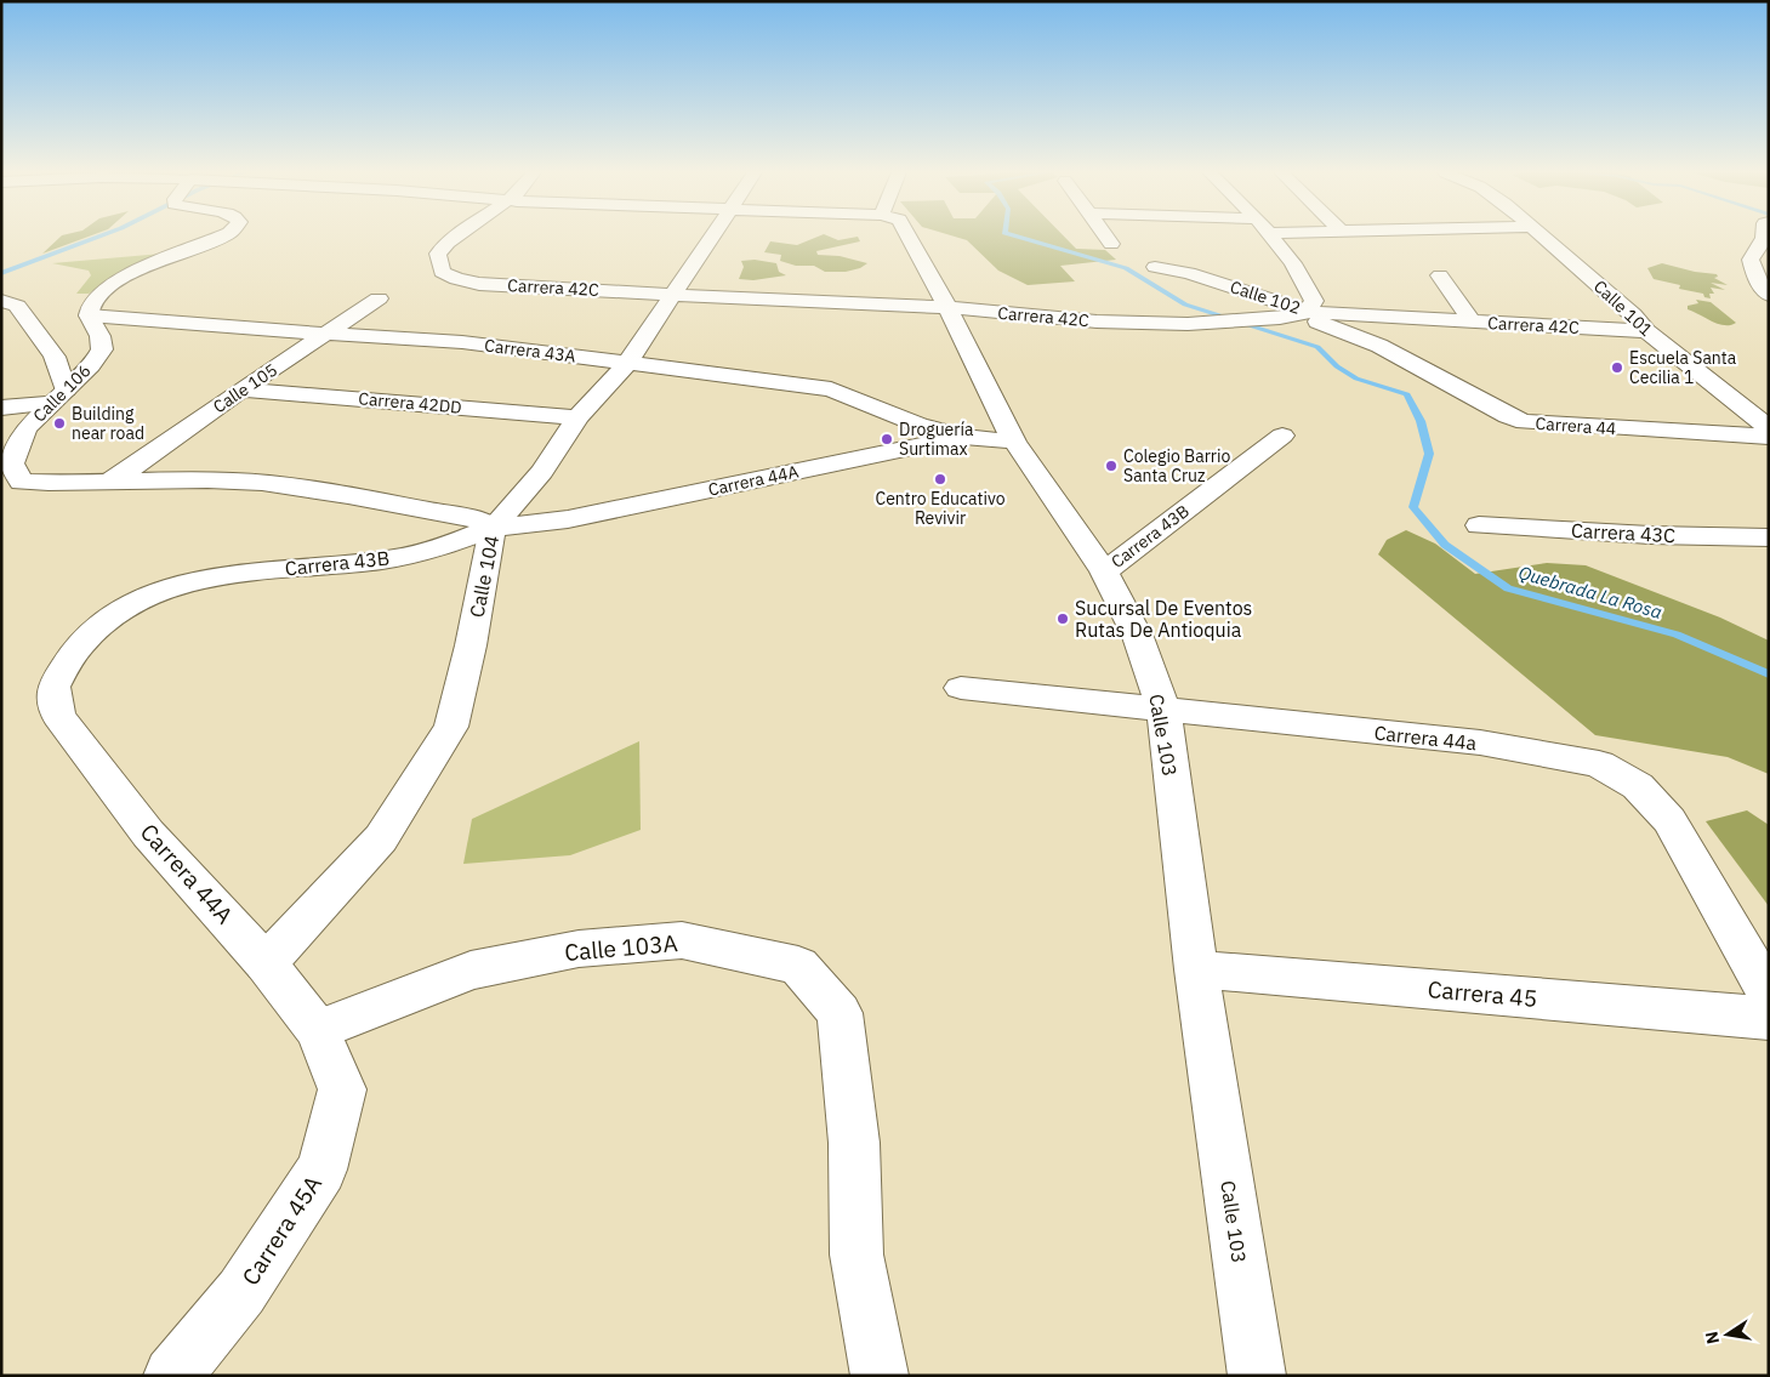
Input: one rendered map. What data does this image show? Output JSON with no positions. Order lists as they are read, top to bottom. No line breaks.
{"streets":{"street":["Carrera 42C","Calle 102","Calle 101","Carrera 43A","Calle 105","Calle 106","Carrera 42DD","Carrera 44","Carrera 44A","Carrera 43C","Carrera 43B","Calle 104","Calle 103","Carrera 44a","Calle 103A","Carrera 45","Carrera 45A"]},"crossings":[["Carrera 42C","Calle 102"],["Carrera 42C","Calle 101"],["Carrera 42C","Carrera 44"],["Carrera 42C","Calle 104"],["Carrera 42C","Calle 103"],["Calle 102","Carrera 44"],["Carrera 43A","Calle 105"],["Carrera 43A","Calle 106"],["Carrera 43A","Carrera 44A"],["Carrera 43A","Calle 104"],["Calle 105","Calle 106"],["Calle 105","Carrera 42DD"],["Carrera 42DD","Calle 104"],["Carrera 44A","Carrera 43B"],["Carrera 44A","Calle 104"],["Carrera 44A","Calle 103"],["Carrera 44A","Calle 103A"],["Carrera 44A","Carrera 45A"],["Carrera 43B","Calle 104"],["Carrera 43B","Calle 103"],["Calle 103","Carrera 44a"],["Calle 103","Carrera 45"],["Calle 103A","Carrera 45A"]],"water":["Quebrada La Rosa"],"places":["Escuela Santa Cecilia 1","Building near road","Droguería Surtimax","Colegio Barrio Santa Cruz","Centro Educativo Revivir","Sucursal De Eventos Rutas De Antioquia"],"north":"left"}
